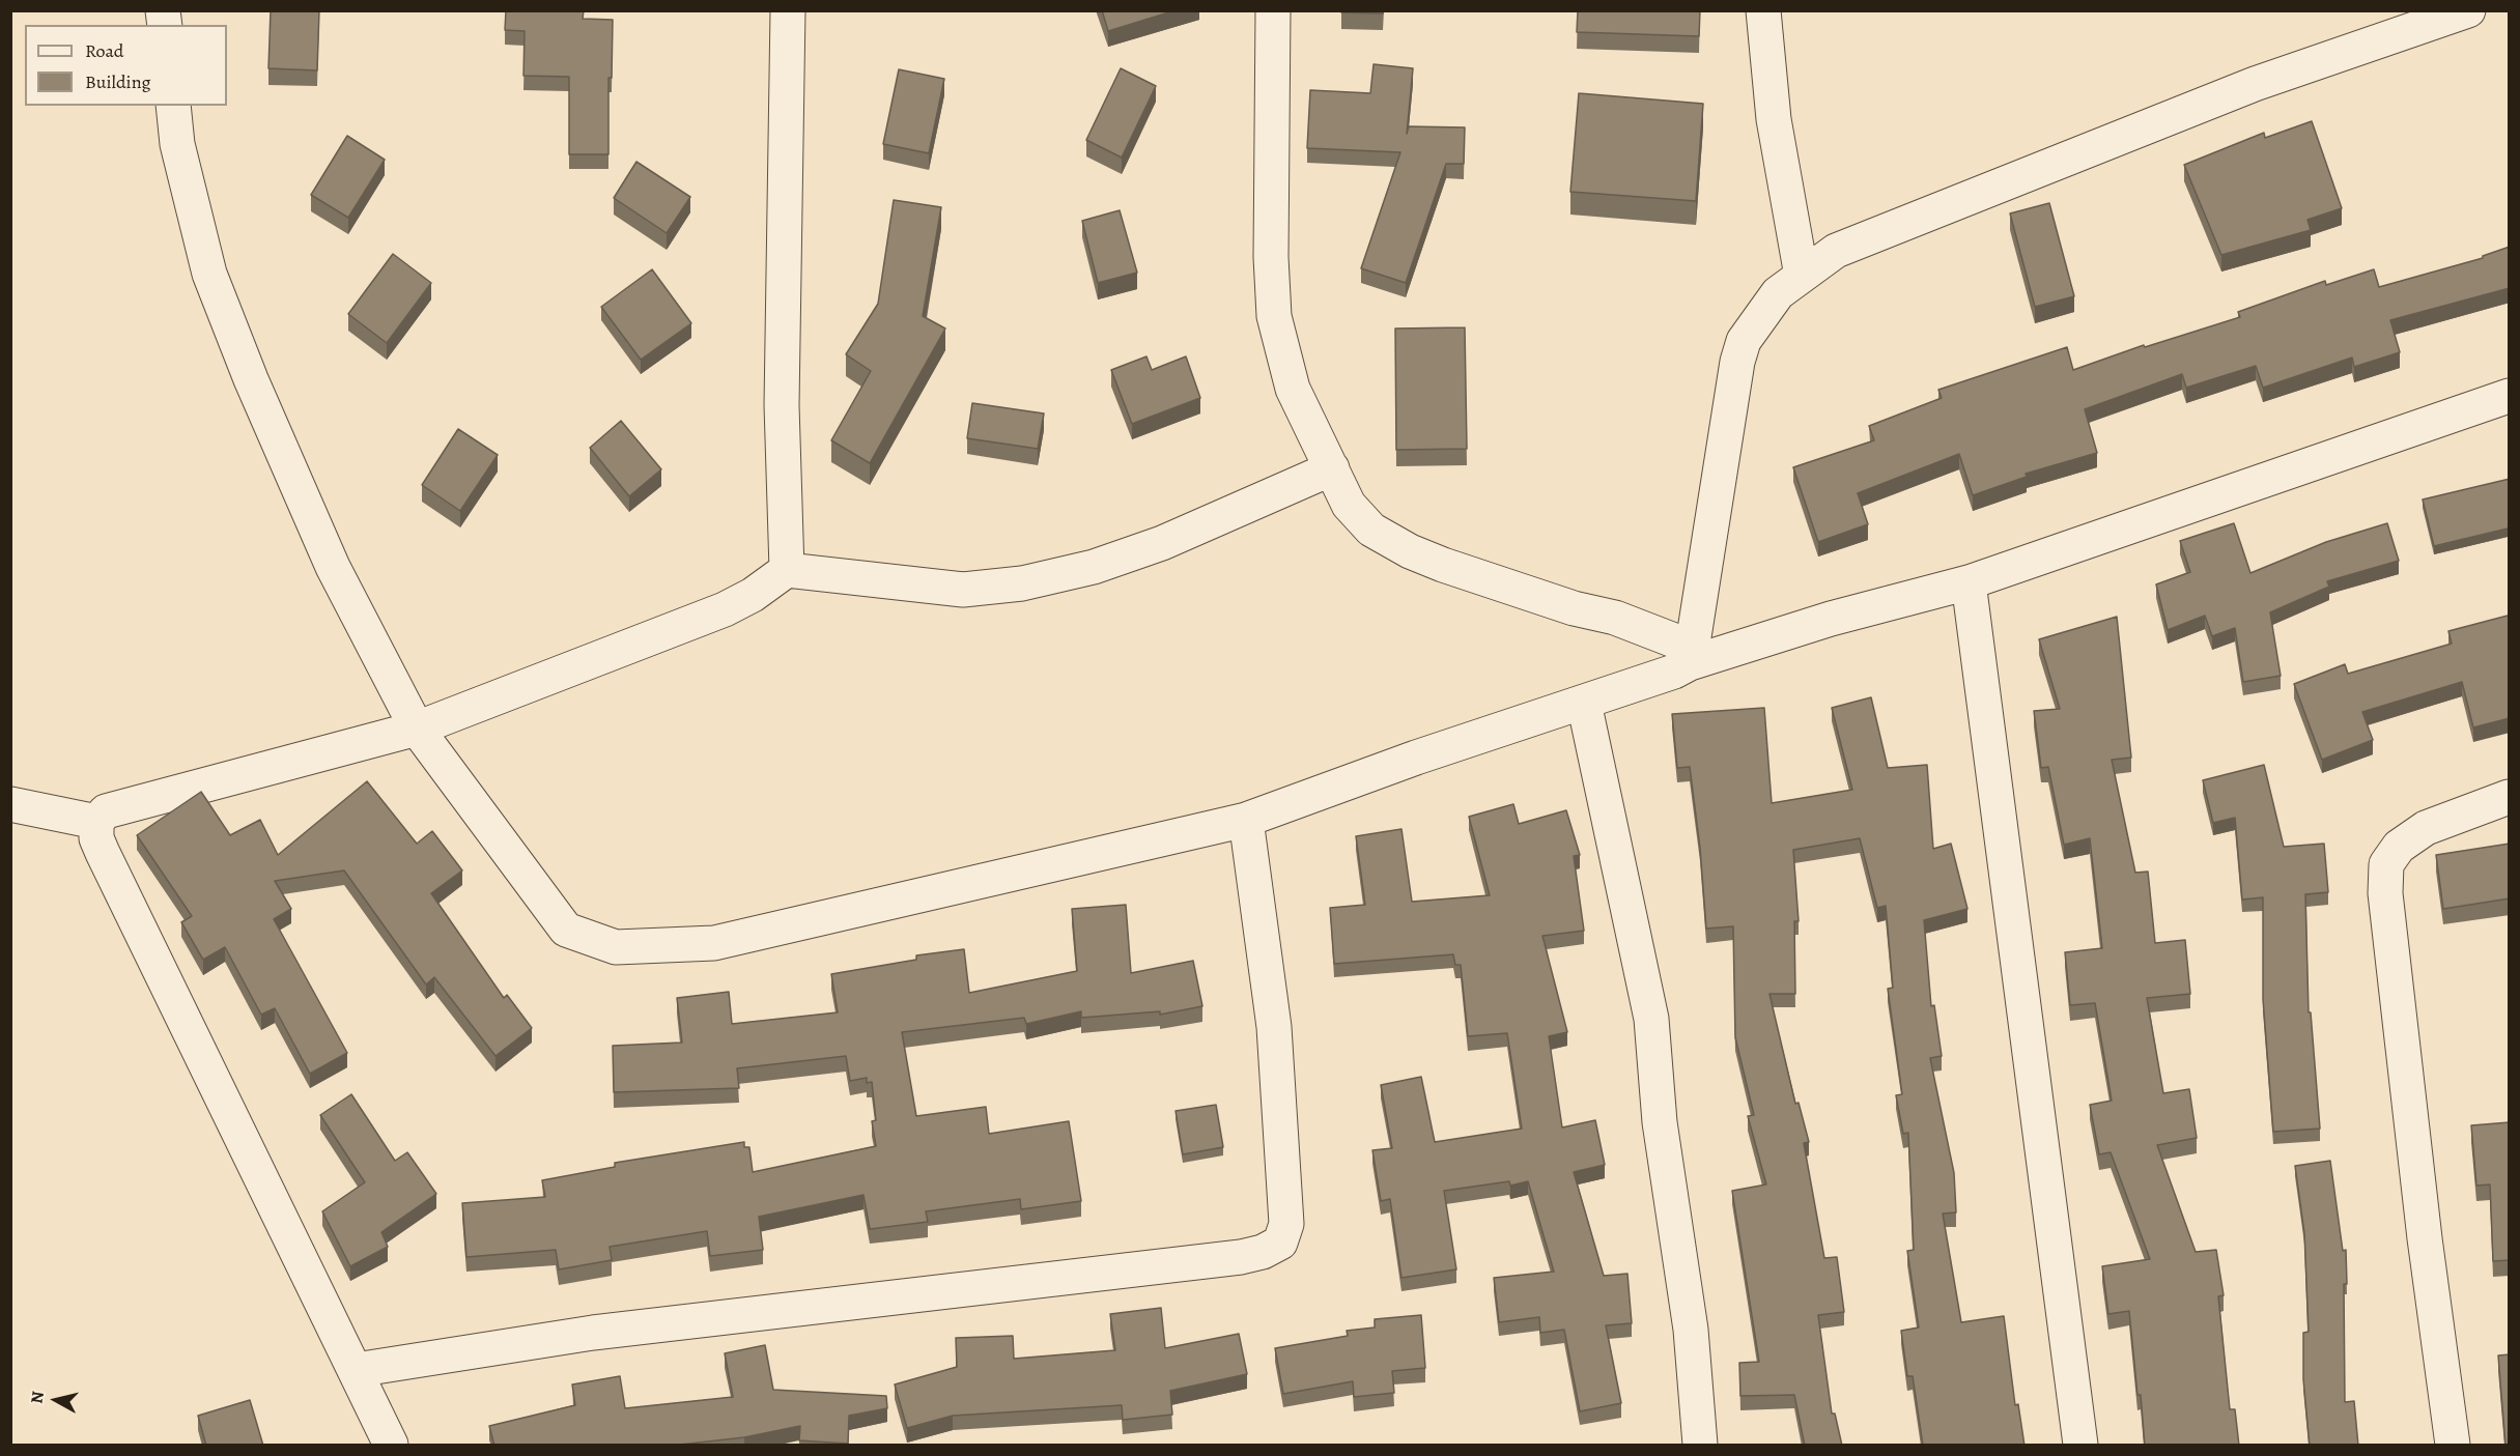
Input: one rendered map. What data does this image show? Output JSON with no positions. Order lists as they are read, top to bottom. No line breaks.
{"legend":["Road","Building"],"north":"left"}
